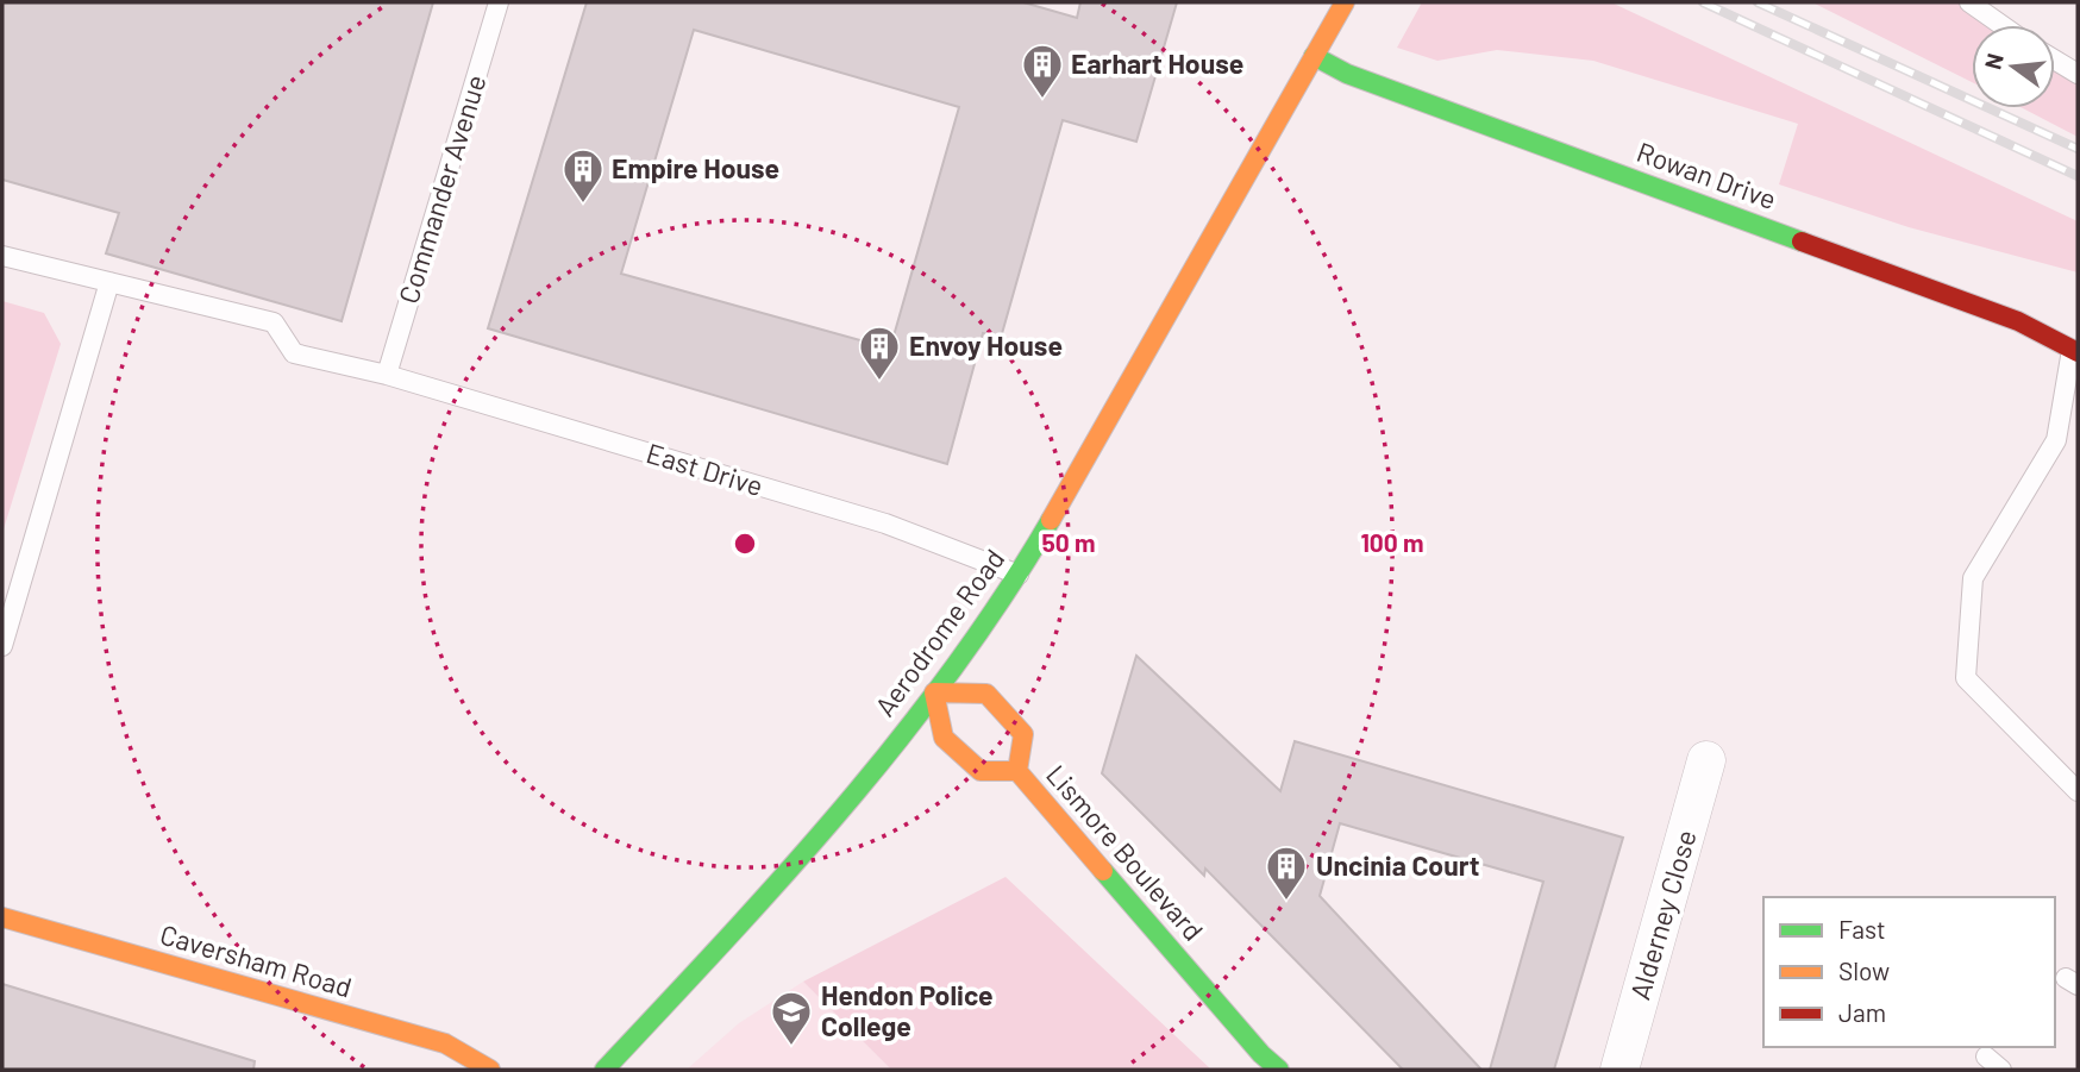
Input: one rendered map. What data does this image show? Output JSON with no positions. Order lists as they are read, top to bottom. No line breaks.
{"streets":{"street":["Rowan Drive","Aerodrome Road","Lismore Boulevard","Alderney Close","Caversham Road"],"lane":["Commander Avenue","East Drive"]},"crossings":[["Rowan Drive","Aerodrome Road"],["Commander Avenue","East Drive"],["East Drive","Aerodrome Road"],["Aerodrome Road","Lismore Boulevard"]],"places":{"building":["Earhart House","Empire House","Envoy House","Uncinia Court"],"school or university":["Hendon Police College"]},"legend":["Fast","Slow","Jam"],"north":"left","rings":["50 m","100 m"]}
